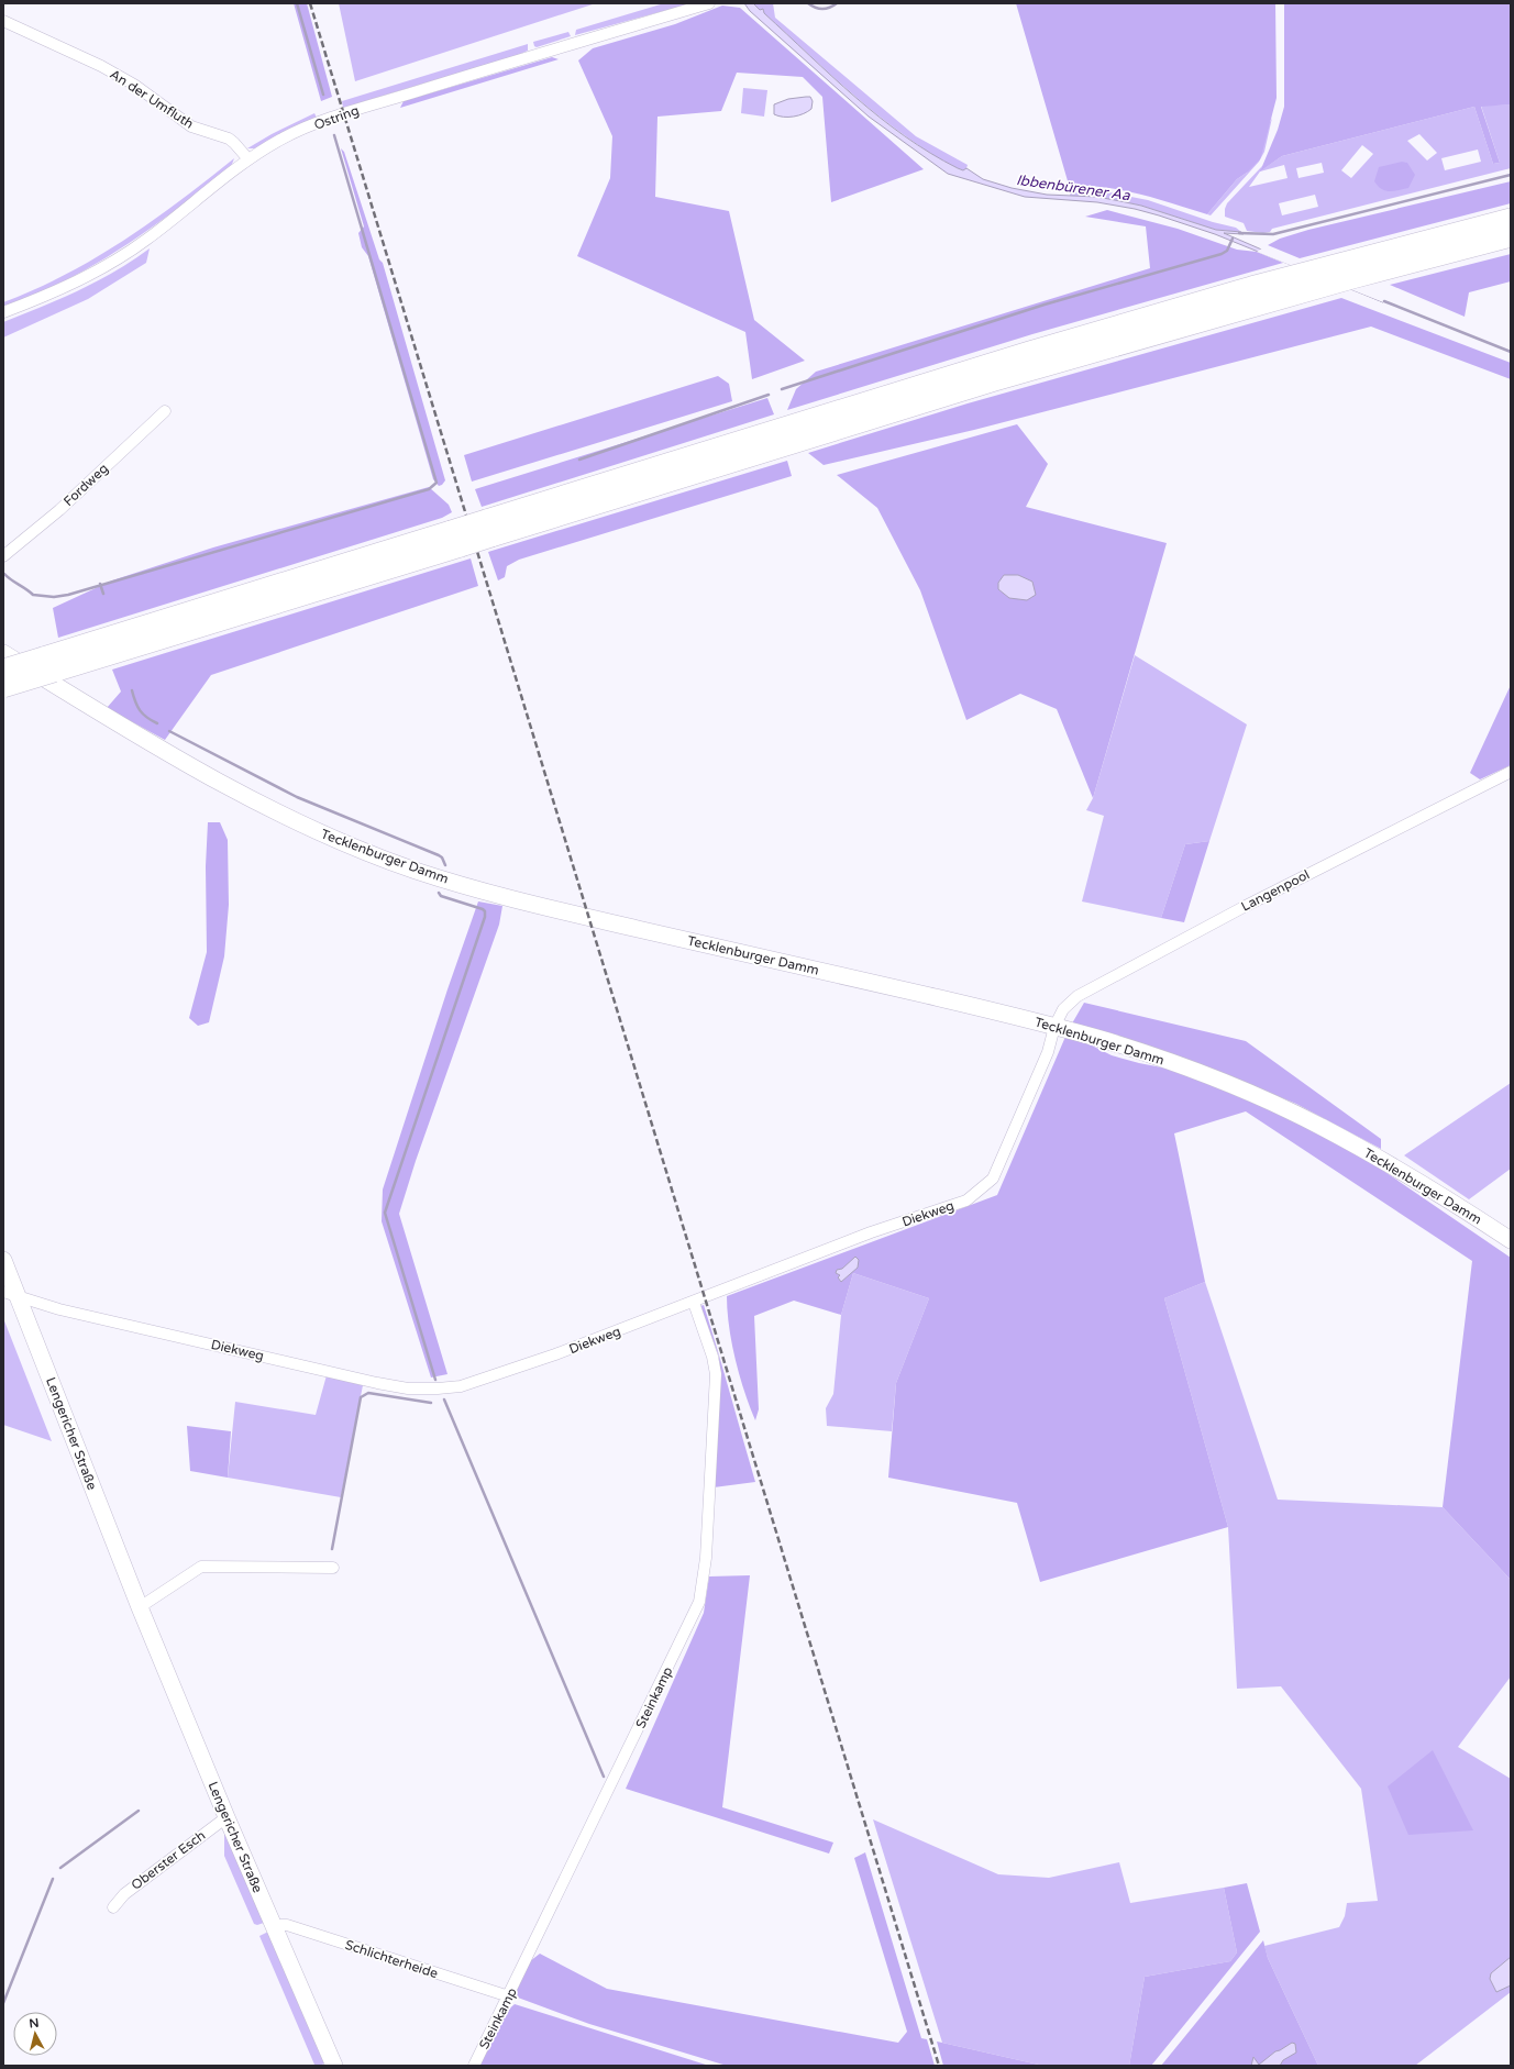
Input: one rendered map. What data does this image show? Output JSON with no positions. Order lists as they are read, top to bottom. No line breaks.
{"streets":{"main road":["Tecklenburger Damm","Lengericher Straße"],"street":["An der Umfluth","Ostring","Fordweg","Langenpool","Diekweg","Steinkamp","Oberster Esch","Schlichterheide"]},"crossings":[["An der Umfluth","Ostring"],["Tecklenburger Damm","Langenpool"],["Tecklenburger Damm","Diekweg"],["Langenpool","Diekweg"],["Diekweg","Lengericher Straße"],["Diekweg","Steinkamp"],["Lengericher Straße","Oberster Esch"],["Lengericher Straße","Schlichterheide"],["Steinkamp","Schlichterheide"]],"water":["Ibbenbürener Aa"],"north":"top"}
